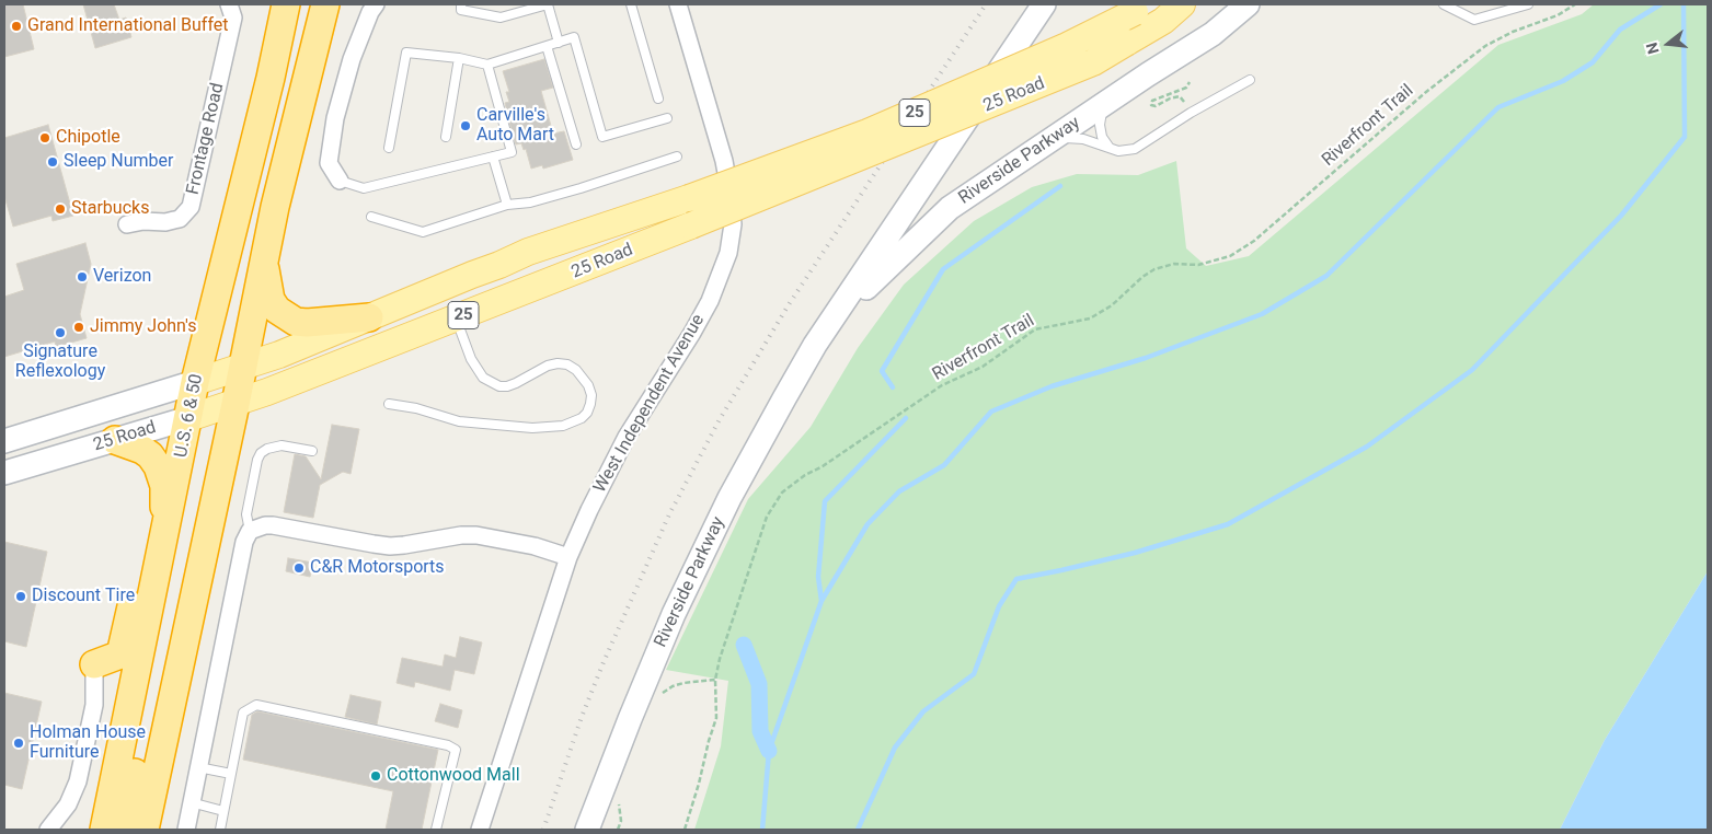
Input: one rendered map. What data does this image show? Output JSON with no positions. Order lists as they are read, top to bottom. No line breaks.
{"streets":{"highway":["U.S. 6 & 50"],"main road":["25 Road","25","Riverside Parkway"],"street":["Frontage Road","West Independent Avenue"],"path":["Riverfront Trail"]},"crossings":[["25 Road","U.S. 6 & 50"]],"places":["Grand International Buffet","Carville's Auto Mart","Chipotle","Sleep Number","Starbucks","Verizon","Jimmy John's","Signature Reflexology","C&R Motorsports","Discount Tire","Holman House Furniture","Cottonwood Mall"],"north":"left"}
